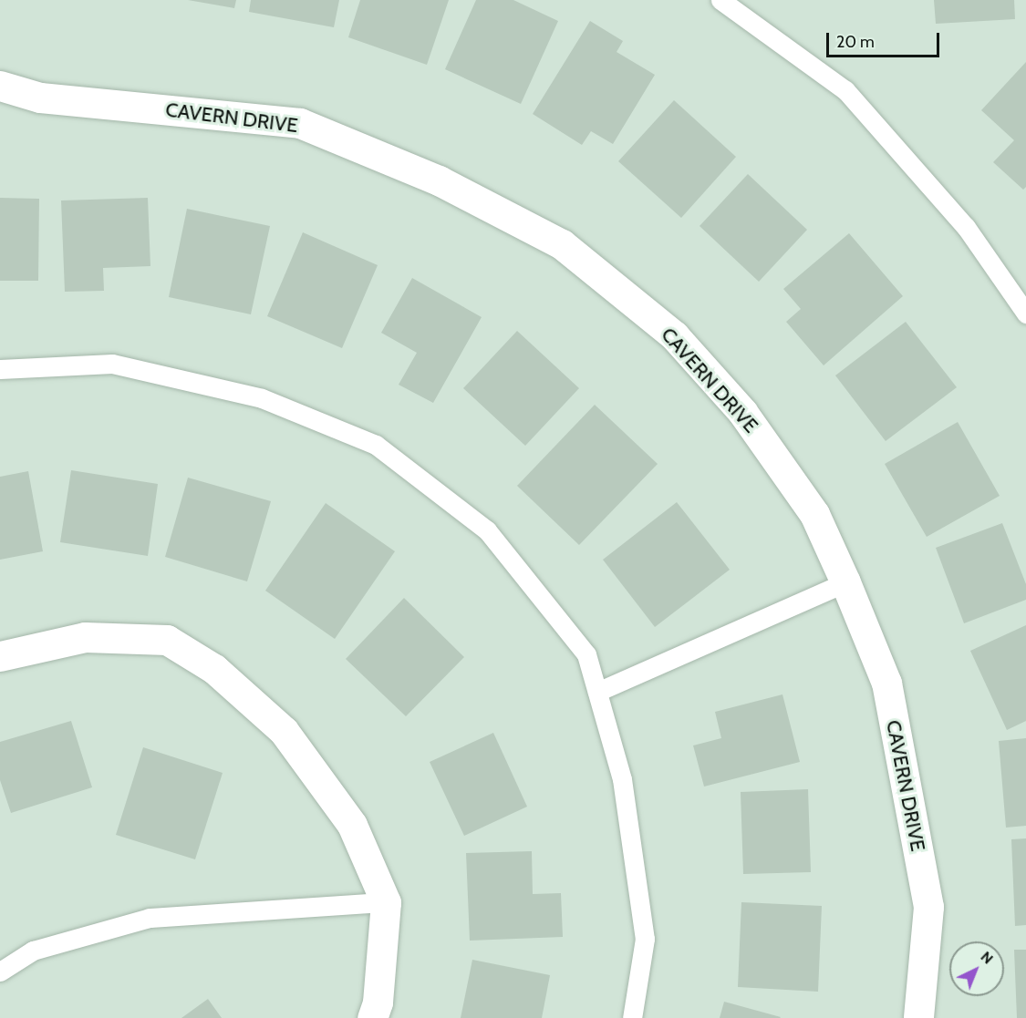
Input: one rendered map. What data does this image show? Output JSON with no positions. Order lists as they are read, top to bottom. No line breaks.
{"streets":{"street":["CAVERN DRIVE"]},"scale_bar":"20 m","north":"top right"}
